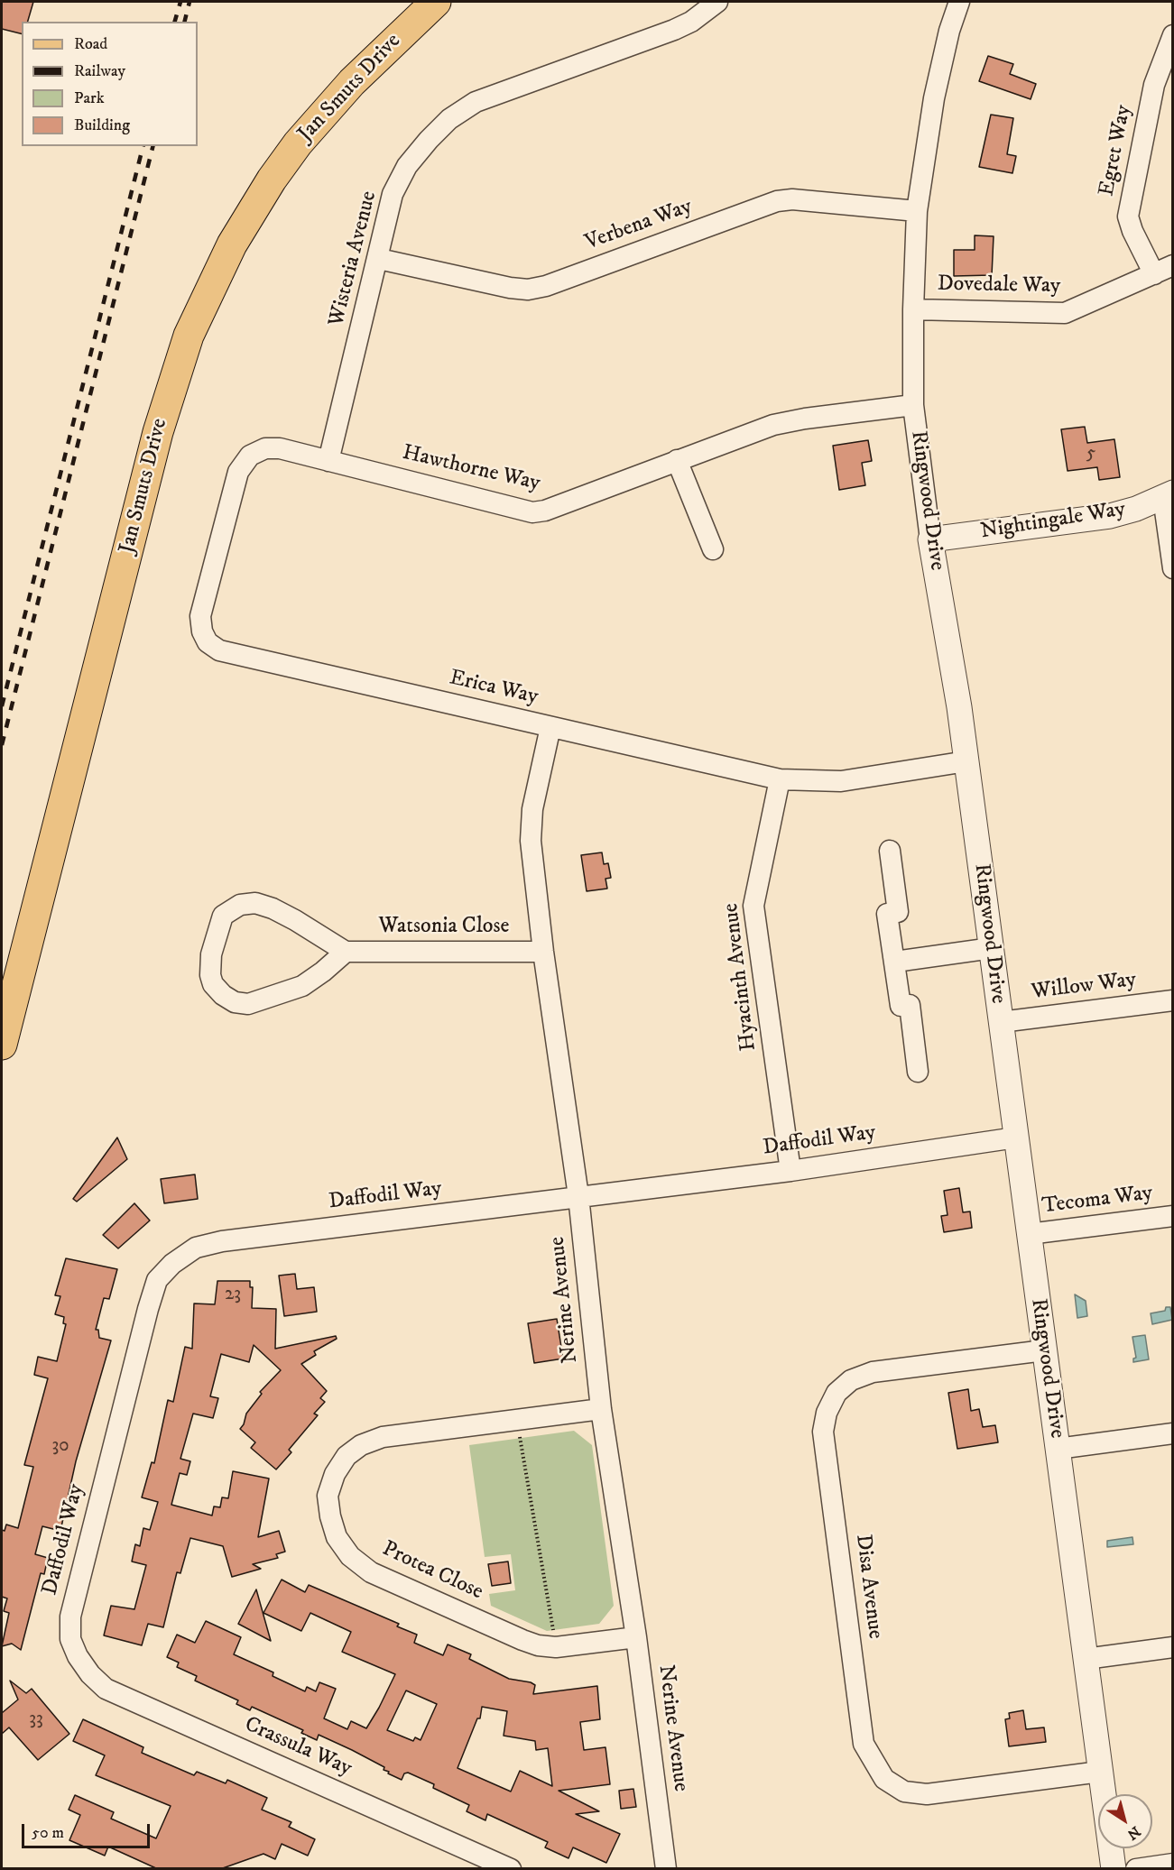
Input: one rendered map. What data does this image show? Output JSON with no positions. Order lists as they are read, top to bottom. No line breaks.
{"streets":{"main road":["Jan Smuts Drive"],"street":["Egret Way","Verbena Way","Wisteria Avenue","Dovedale Way","Hawthorne Way","Ringwood Drive","Nightingale Way","Erica Way","Watsonia Close","Hyacinth Avenue","Willow Way","Daffodil Way","Tecoma Way","Nerine Avenue","Protea Close","Disa Avenue","Crassula Way"]},"crossings":[["Egret Way","Dovedale Way"],["Verbena Way","Wisteria Avenue"],["Verbena Way","Ringwood Drive"],["Wisteria Avenue","Hawthorne Way"],["Dovedale Way","Ringwood Drive"],["Hawthorne Way","Ringwood Drive"],["Hawthorne Way","Erica Way"],["Ringwood Drive","Nightingale Way"],["Ringwood Drive","Erica Way"],["Ringwood Drive","Willow Way"],["Ringwood Drive","Daffodil Way"],["Ringwood Drive","Tecoma Way"],["Ringwood Drive","Disa Avenue"],["Erica Way","Hyacinth Avenue"],["Erica Way","Nerine Avenue"],["Watsonia Close","Nerine Avenue"],["Hyacinth Avenue","Daffodil Way"],["Daffodil Way","Nerine Avenue"],["Daffodil Way","Crassula Way"],["Nerine Avenue","Protea Close"]],"house_numbers":["5","23","30","33"],"legend":["Road","Railway","Park","Building"],"scale_bar":"50 m","north":"bottom right"}
